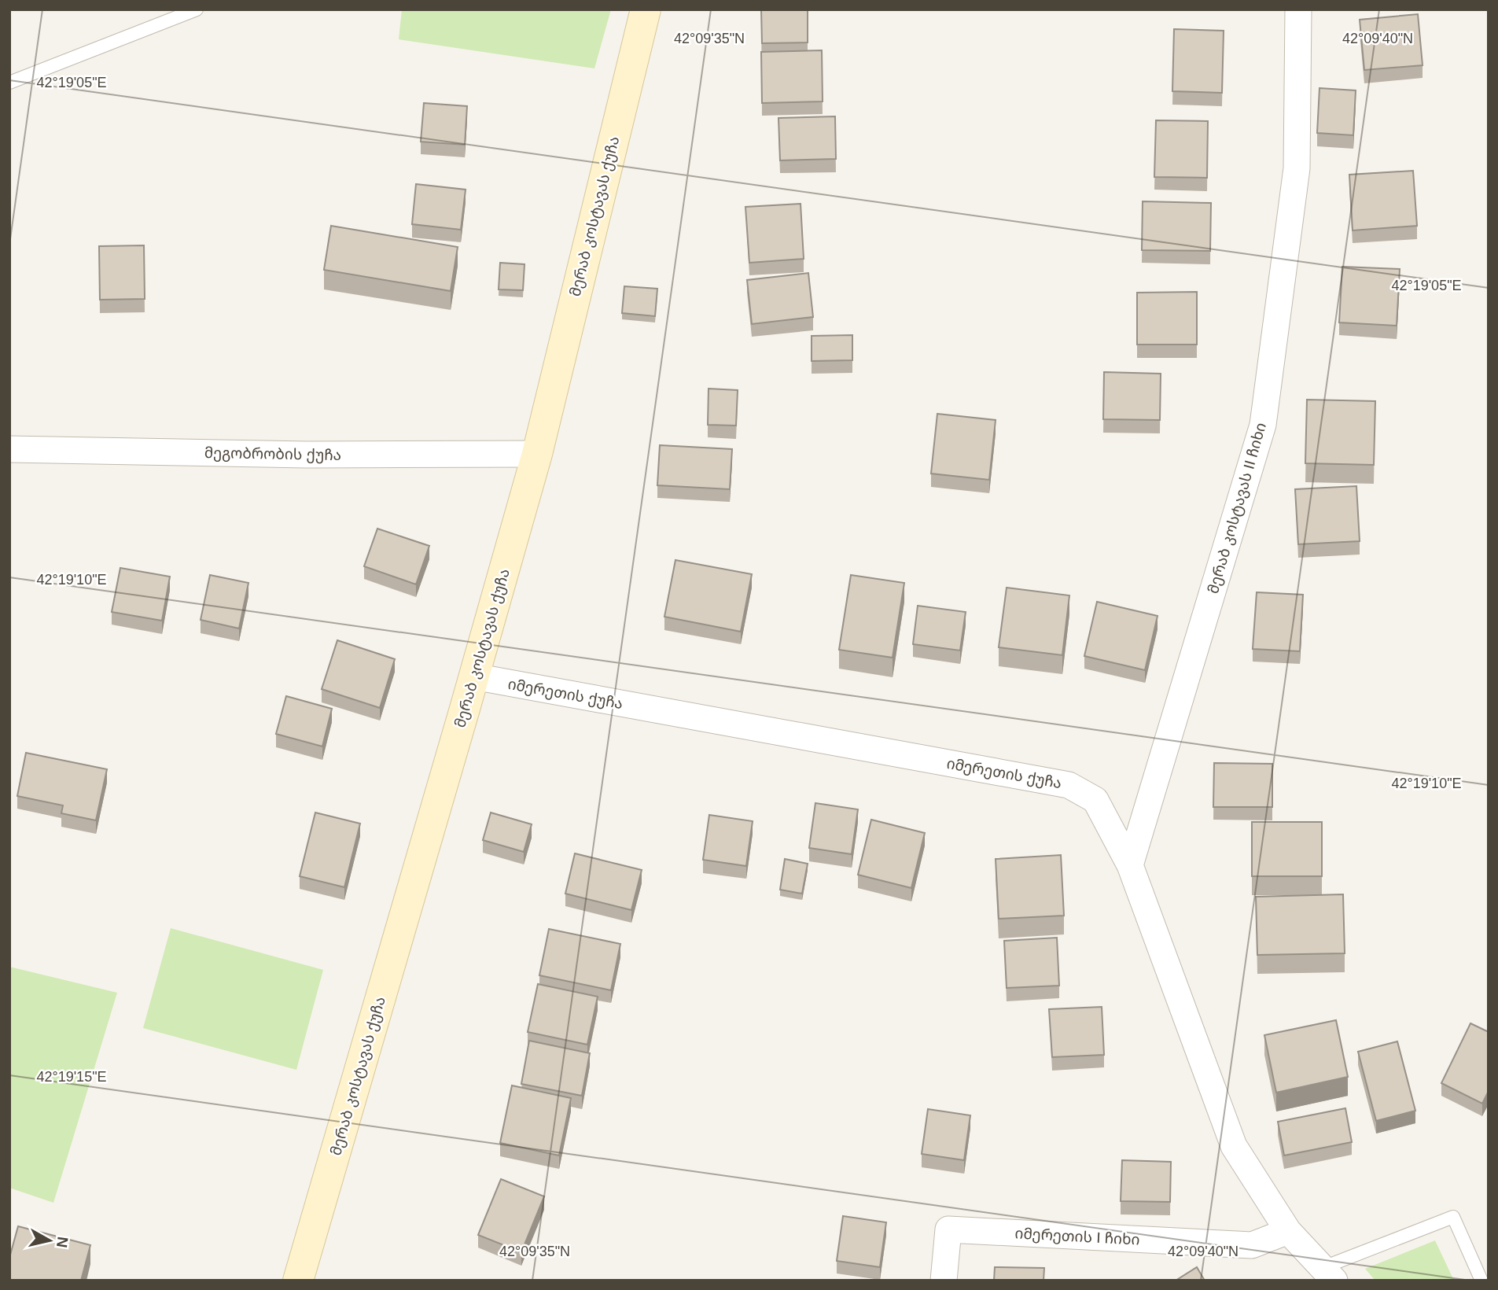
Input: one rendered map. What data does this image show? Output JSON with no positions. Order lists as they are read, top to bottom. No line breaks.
{"streets":{"main road":["მერაბ კოსტავას ქუჩა"],"street":["მეგობრობის ქუჩა","მერაბ კოსტავას II ჩიხი","იმერეთის ქუჩა","იმერეთის I ჩიხი"]},"crossings":[["მერაბ კოსტავას ქუჩა","მეგობრობის ქუჩა"],["მერაბ კოსტავას ქუჩა","იმერეთის ქუჩა"],["მერაბ კოსტავას II ჩიხი","იმერეთის ქუჩა"],["იმერეთის ქუჩა","იმერეთის I ჩიხი"]],"north":"right","coordinates":["42°09'35\"N","42°09'40\"N","42°19'05\"E","42°19'10\"E","42°19'15\"E"]}
